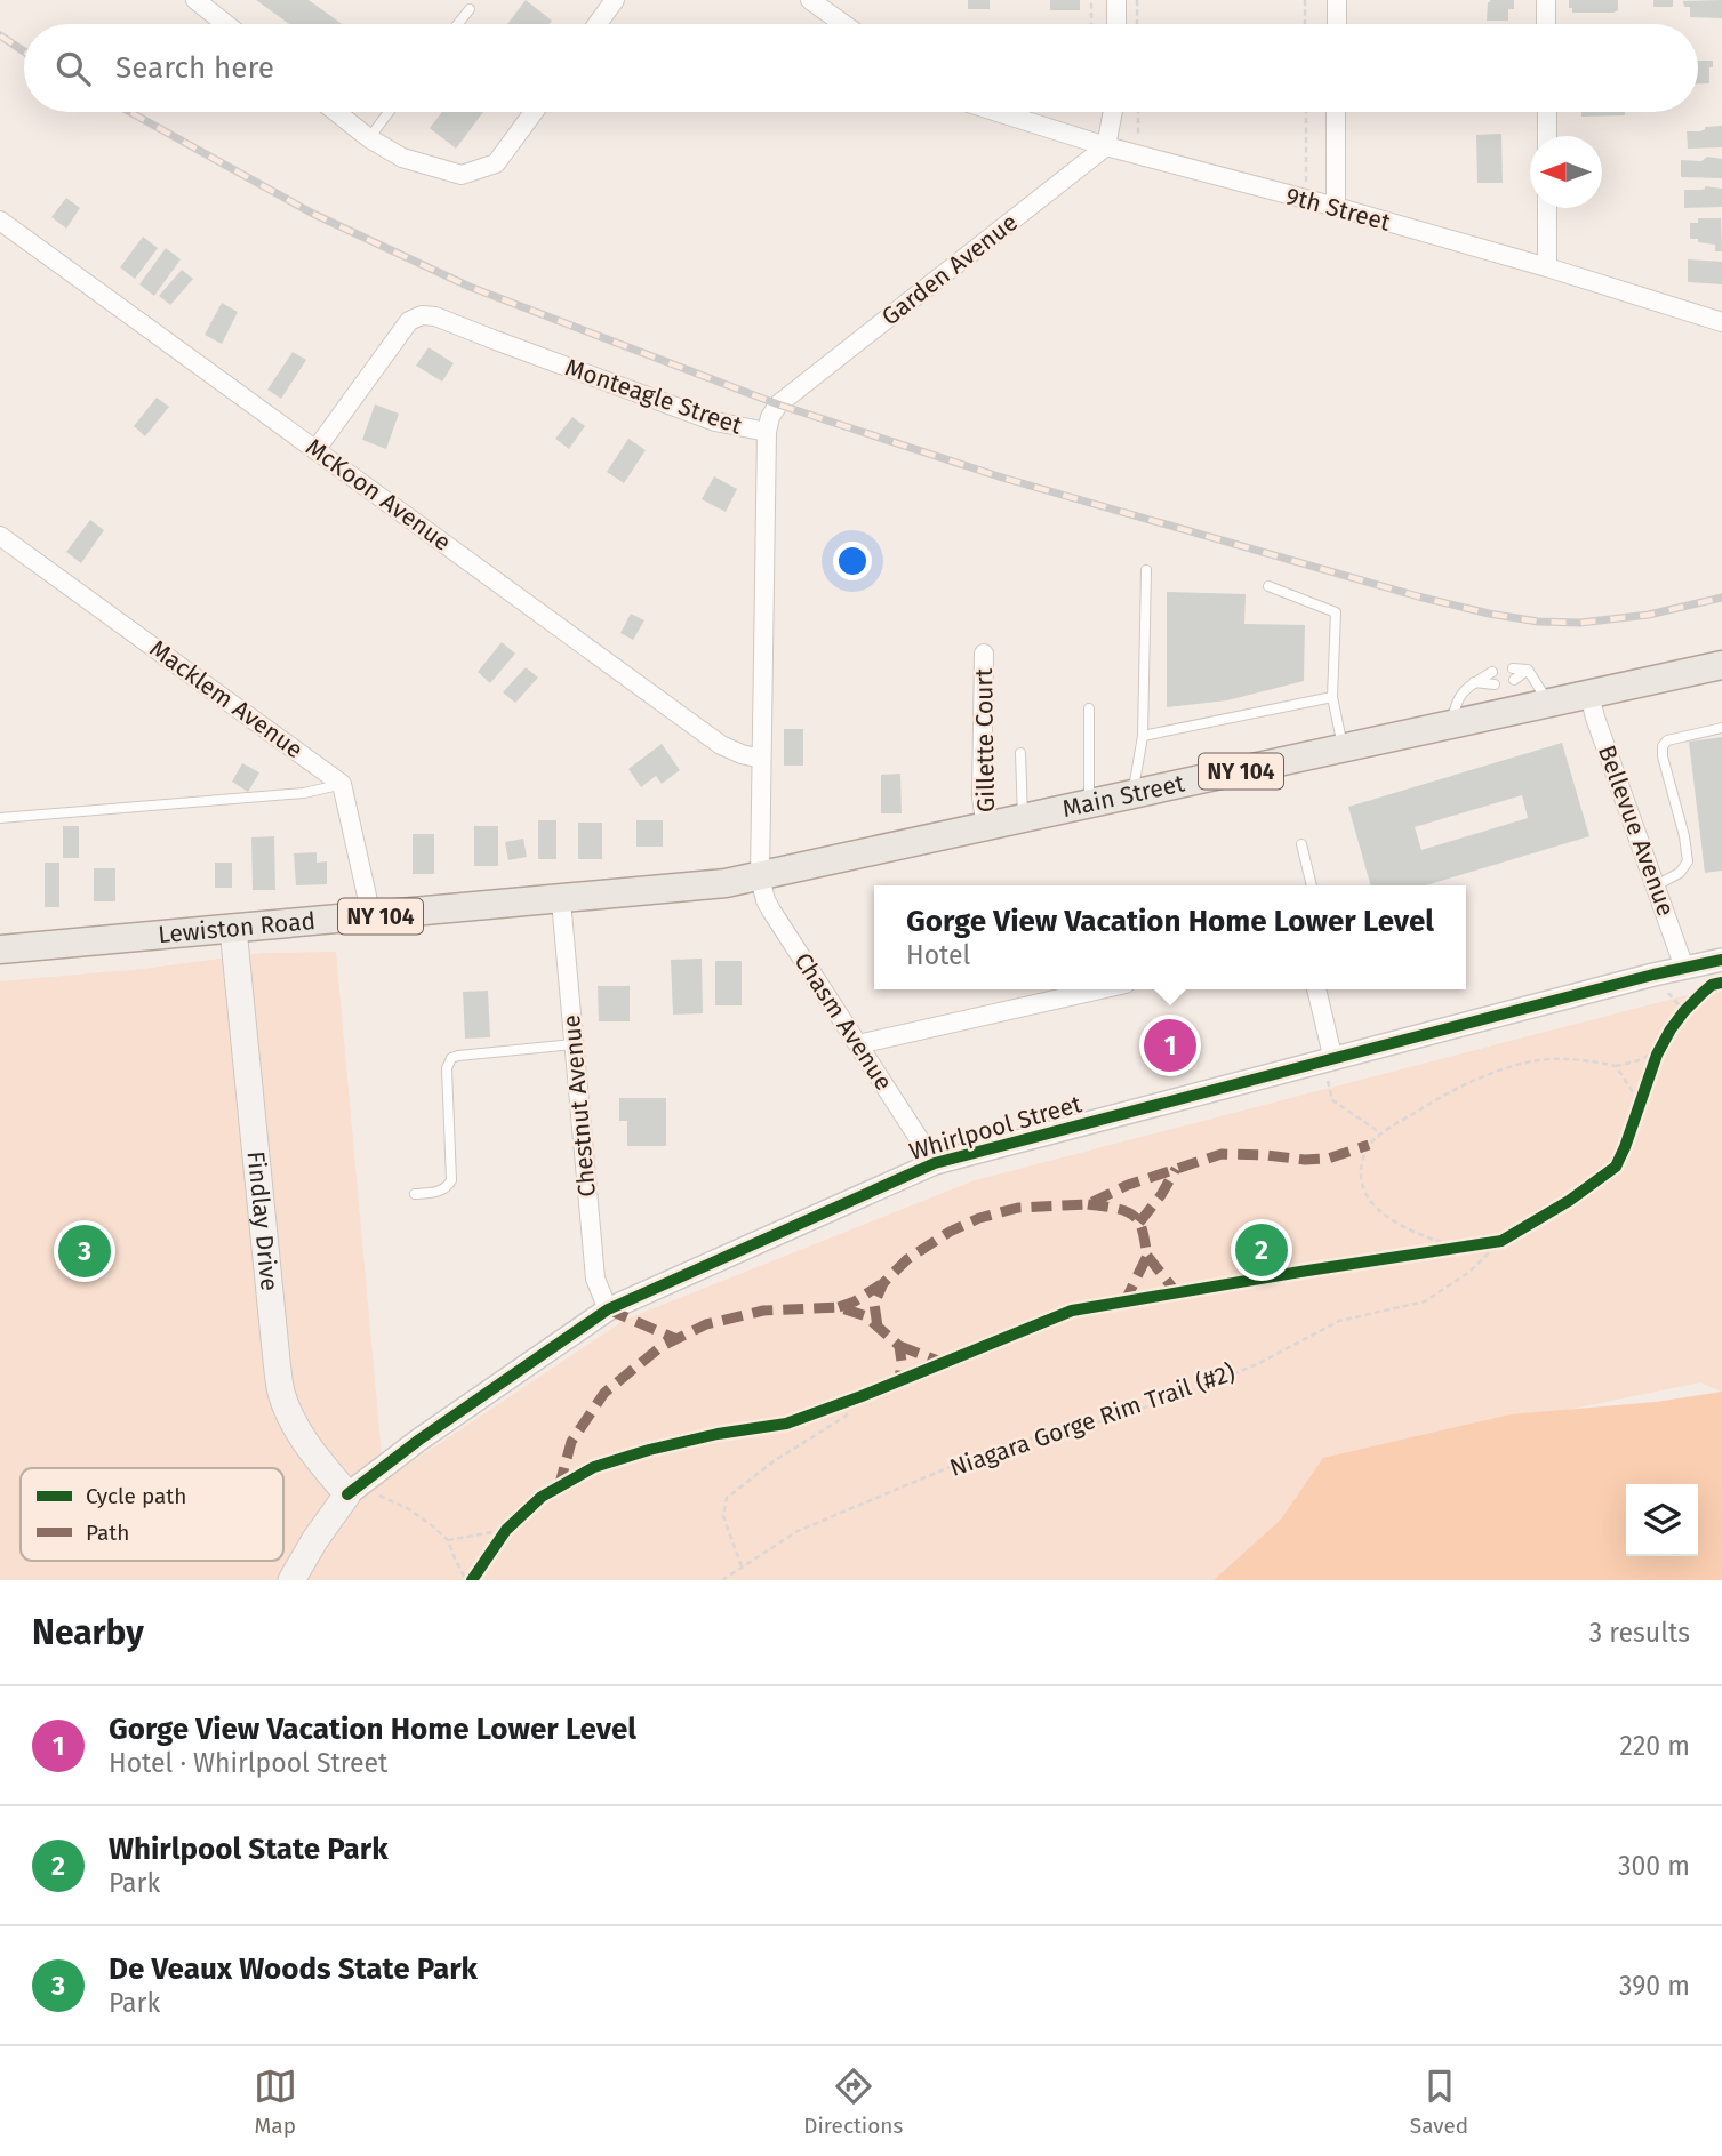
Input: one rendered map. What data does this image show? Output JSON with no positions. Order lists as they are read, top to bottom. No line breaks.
{"streets":{"main road":["NY 104","Main Street","Lewiston Road","Findlay Drive"],"street":["9th Street","Garden Avenue","Monteagle Street","McKoon Avenue","Macklem Avenue","Gillette Court","Bellevue Avenue","Chasm Avenue","Chestnut Avenue","Whirlpool Street"],"path":["Niagara Gorge Rim Trail (#2)"]},"crossings":[["9th Street","Garden Avenue"],["Garden Avenue","Monteagle Street"],["Monteagle Street","McKoon Avenue"],["Monteagle Street","Main Street"],["Monteagle Street","Lewiston Road"],["Monteagle Street","Chasm Avenue"],["Gillette Court","Main Street"],["Main Street","Bellevue Avenue"],["Main Street","Lewiston Road"],["Main Street","Chasm Avenue"],["Bellevue Avenue","Whirlpool Street"],["Lewiston Road","Chasm Avenue"],["Lewiston Road","Chestnut Avenue"],["Lewiston Road","Findlay Drive"],["Chasm Avenue","Whirlpool Street"],["Chestnut Avenue","Whirlpool Street"],["Whirlpool Street","Findlay Drive"]],"legend":["Cycle path","Path"],"north":"left","page":{"search":"Search here","popup":["Gorge View Vacation Home Lower Level","Hotel"],"pins":["1","2","3"],"heading":["Nearby","3 results"],"list":[{"mark":"1","name":"Gorge View Vacation Home Lower Level","note":"Hotel · Whirlpool Street","value":"220 m"},{"mark":"2","name":"Whirlpool State Park","note":"Park","value":"300 m"},{"mark":"3","name":"De Veaux Woods State Park","note":"Park","value":"390 m"}],"nav":["Map","Directions","Saved"]}}
